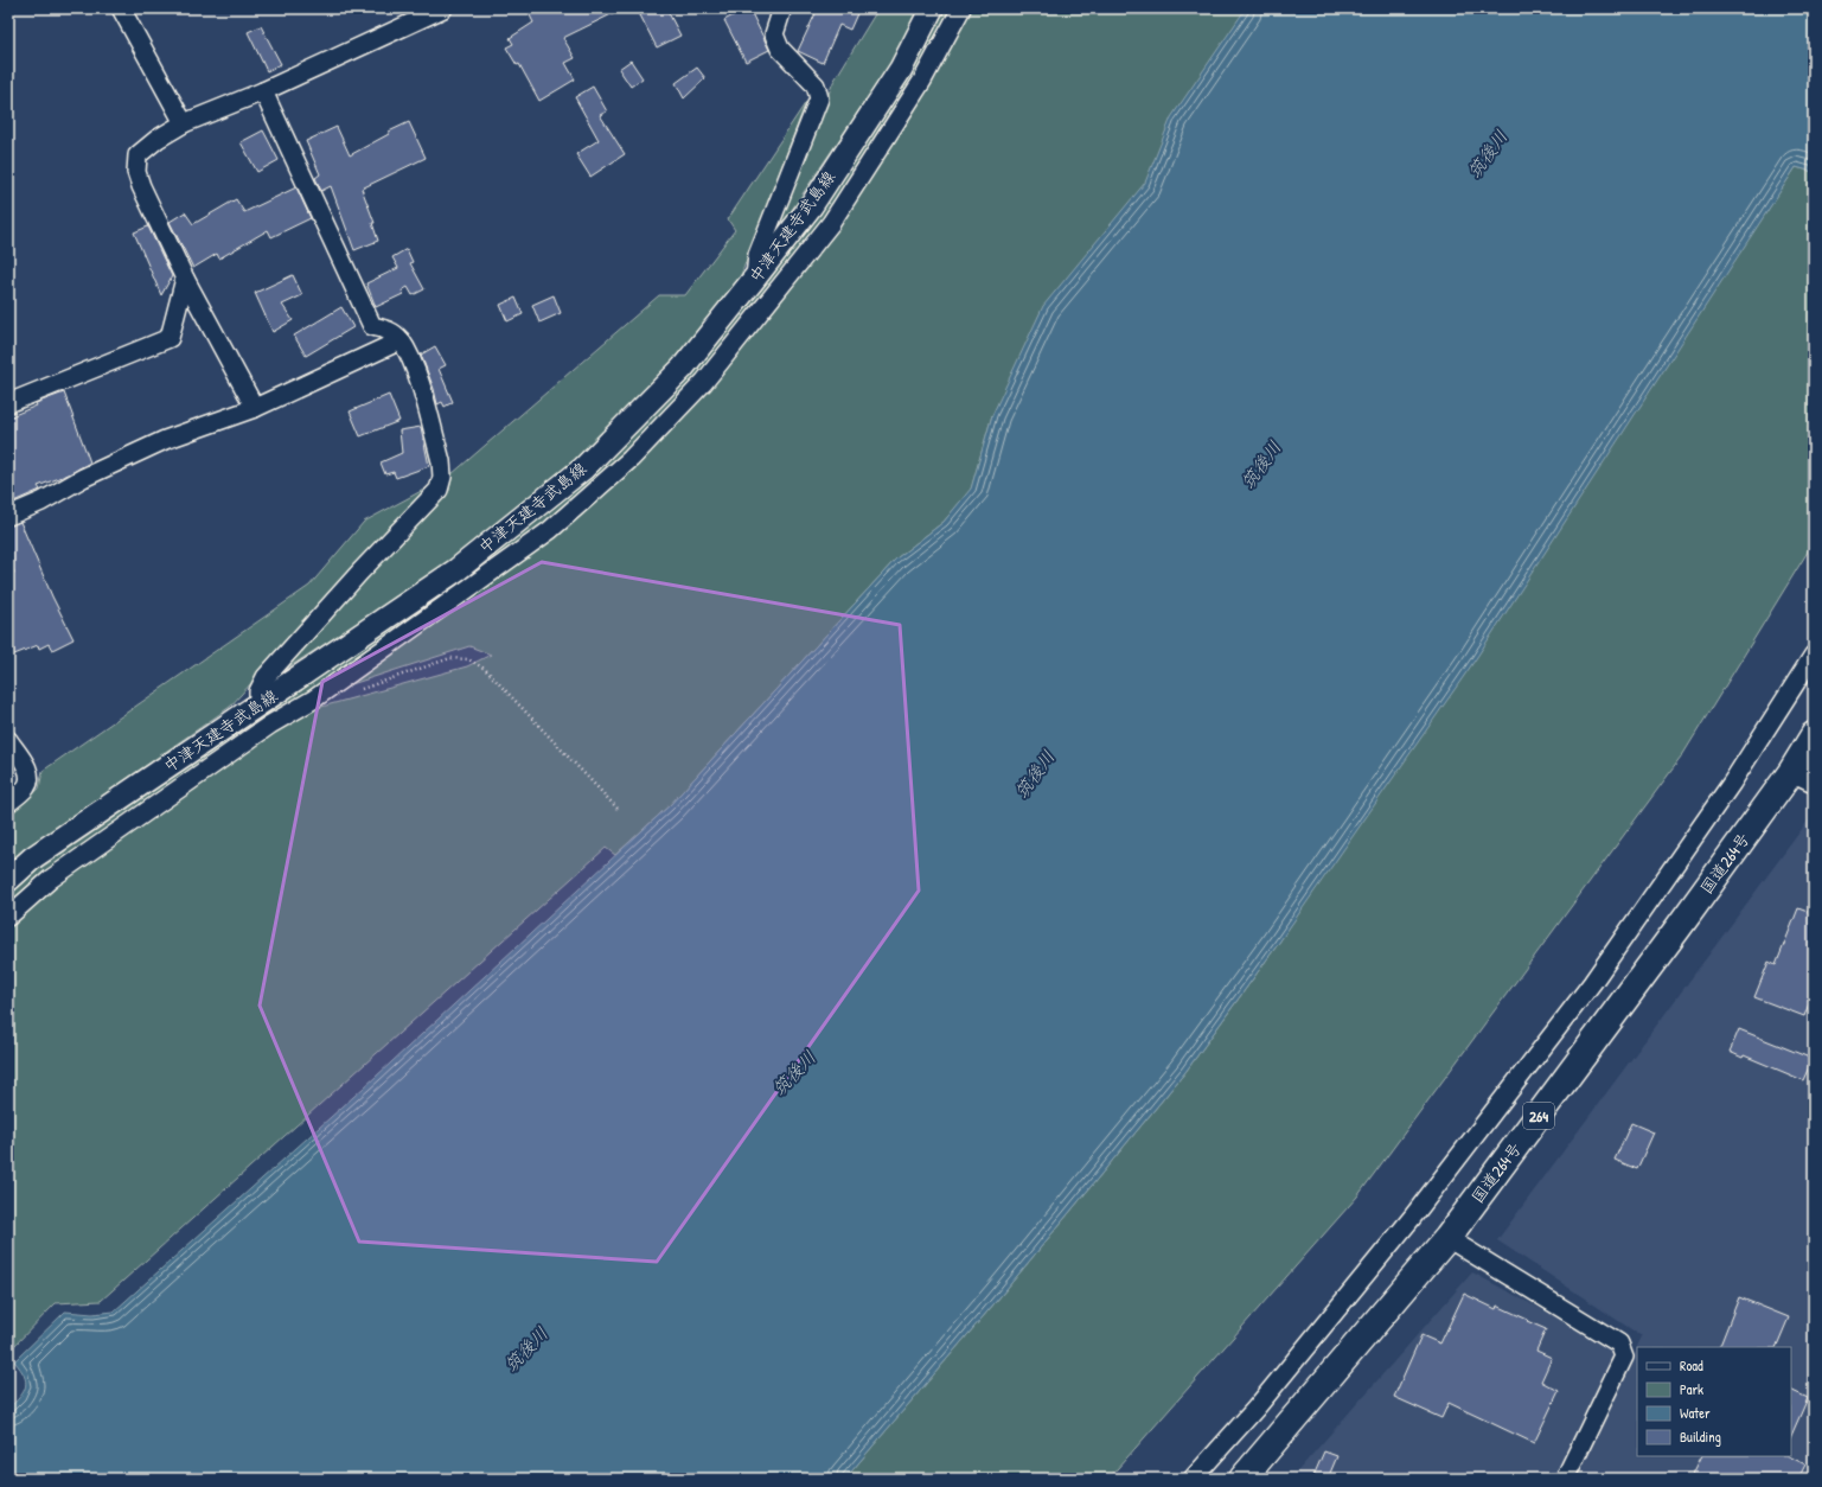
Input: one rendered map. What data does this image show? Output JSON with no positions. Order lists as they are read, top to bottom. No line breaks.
{"streets":{"highway":["国道264号","264"],"main road":["中津天建寺武島線"]},"water":["筑後川"],"legend":["Road","Park","Water","Building"]}
